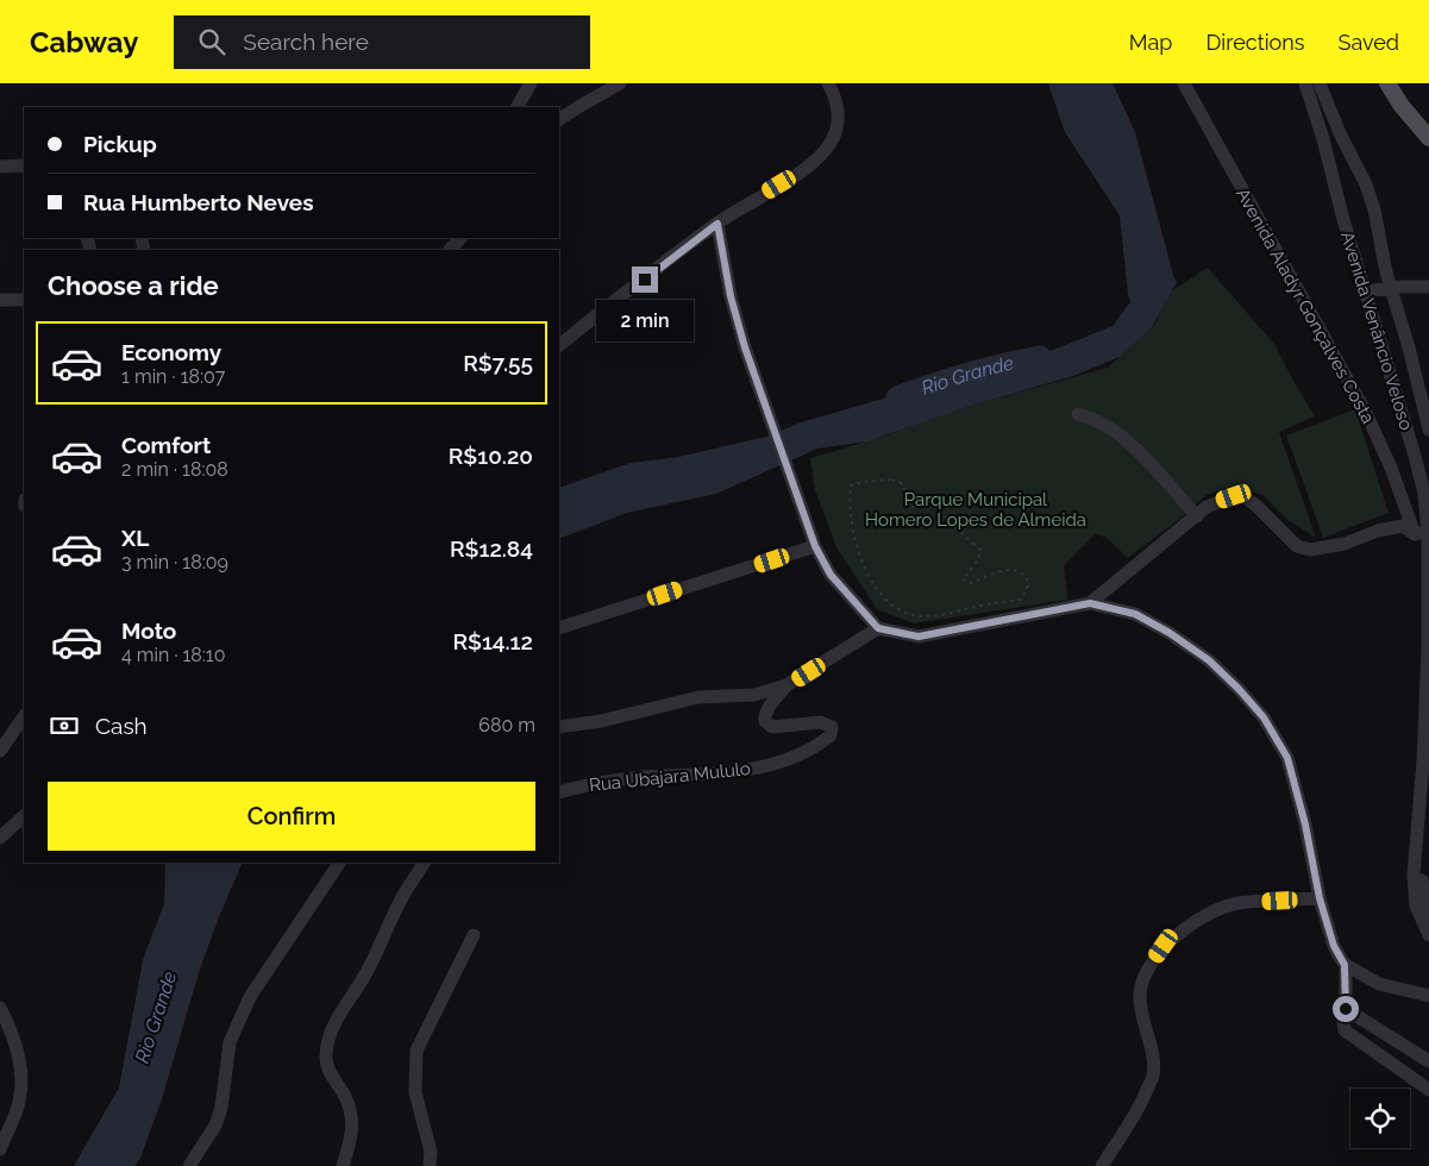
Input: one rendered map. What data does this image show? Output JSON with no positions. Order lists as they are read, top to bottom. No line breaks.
{"streets":{"street":["Avenida Aladyr Gonçalves Costa","Avenida Venâncio Veloso","Rua Ubajara Mululo"]},"crossings":[["Avenida Aladyr Gonçalves Costa","Avenida Venâncio Veloso"]],"water":["Rio Grande"],"parks":["Parque Municipal Homero Lopes de Almeida"],"page":{"header":"Cabway","search":"Search here","nav":["Map","Directions","Saved"],"banner":["Pickup","Rua Humberto Neves"],"heading":"Choose a ride","bubble":"2 min","list":[{"name":"Economy","note":"1 min · 18:07","value":"R$7.55"},{"name":"Comfort","note":"2 min · 18:08","value":"R$10.20"},{"name":"XL","note":"3 min · 18:09","value":"R$12.84"},{"name":"Moto","note":"4 min · 18:10","value":"R$14.12"}],"pay":["Cash","680 m"],"buttons":"Confirm"}}
